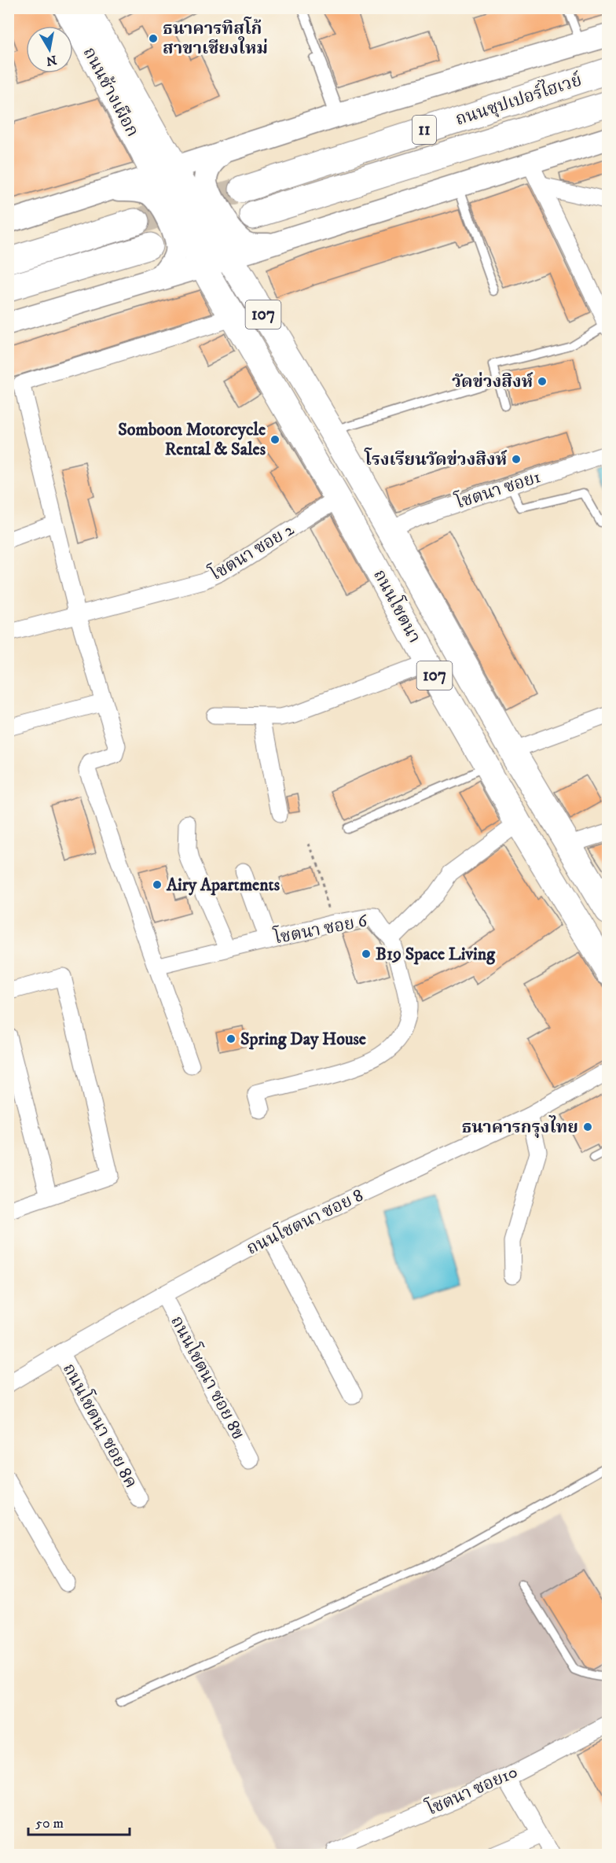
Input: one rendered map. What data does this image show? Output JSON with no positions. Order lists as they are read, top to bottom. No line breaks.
{"streets":{"main road":["ถนนช้างเผือก","ถนนซุปเปอร์ไฮเวย์","11","107","ถนนโชตนา"],"street":["โชตนา ซอย1","โชตนา ซอย 2","โชตนา ซอย 6","ถนนโชตนา ซอย 8","ถนนโชตนา ซอย 8ข","ถนนโชตนา ซอย 8ค","โชตนา ซอย10"]},"crossings":[["ถนนช้างเผือก","ถนนโชตนา"],["โชตนา ซอย1","ถนนโชตนา"],["โชตนา ซอย 2","ถนนโชตนา"],["ถนนโชตนา","โชตนา ซอย 6"],["ถนนโชตนา ซอย 8","ถนนโชตนา ซอย 8ข"],["ถนนโชตนา ซอย 8","ถนนโชตนา ซอย 8ค"]],"places":["ธนาคารทิสโก้ สาขาเชียงใหม่","วัดข่วงสิงห์","Somboon Motorcycle Rental & Sales","โรงเรียนวัดข่วงสิงห์","Airy Apartments","B19 Space Living","Spring Day House","ธนาคารกรุงไทย"],"scale_bar":"50 m","north":"bottom"}
